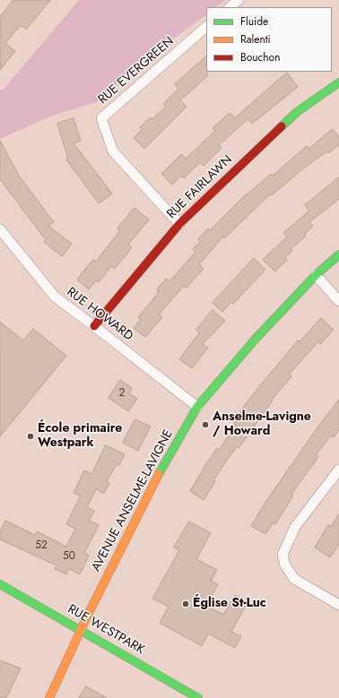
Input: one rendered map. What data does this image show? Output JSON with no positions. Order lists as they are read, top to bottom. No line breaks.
{"streets":{"street":["RUE EVERGREEN","RUE FAIRLAWN","RUE HOWARD","AVENUE ANSELME-LAVIGNE","RUE WESTPARK"]},"crossings":[["RUE EVERGREEN","RUE FAIRLAWN"],["RUE FAIRLAWN","RUE HOWARD"],["RUE HOWARD","AVENUE ANSELME-LAVIGNE"],["AVENUE ANSELME-LAVIGNE","RUE WESTPARK"]],"places":["Anselme-Lavigne / Howard","École primaire Westpark","Église St-Luc"],"house_numbers":["2","52","50"],"legend":["Fluide","Ralenti","Bouchon"]}
